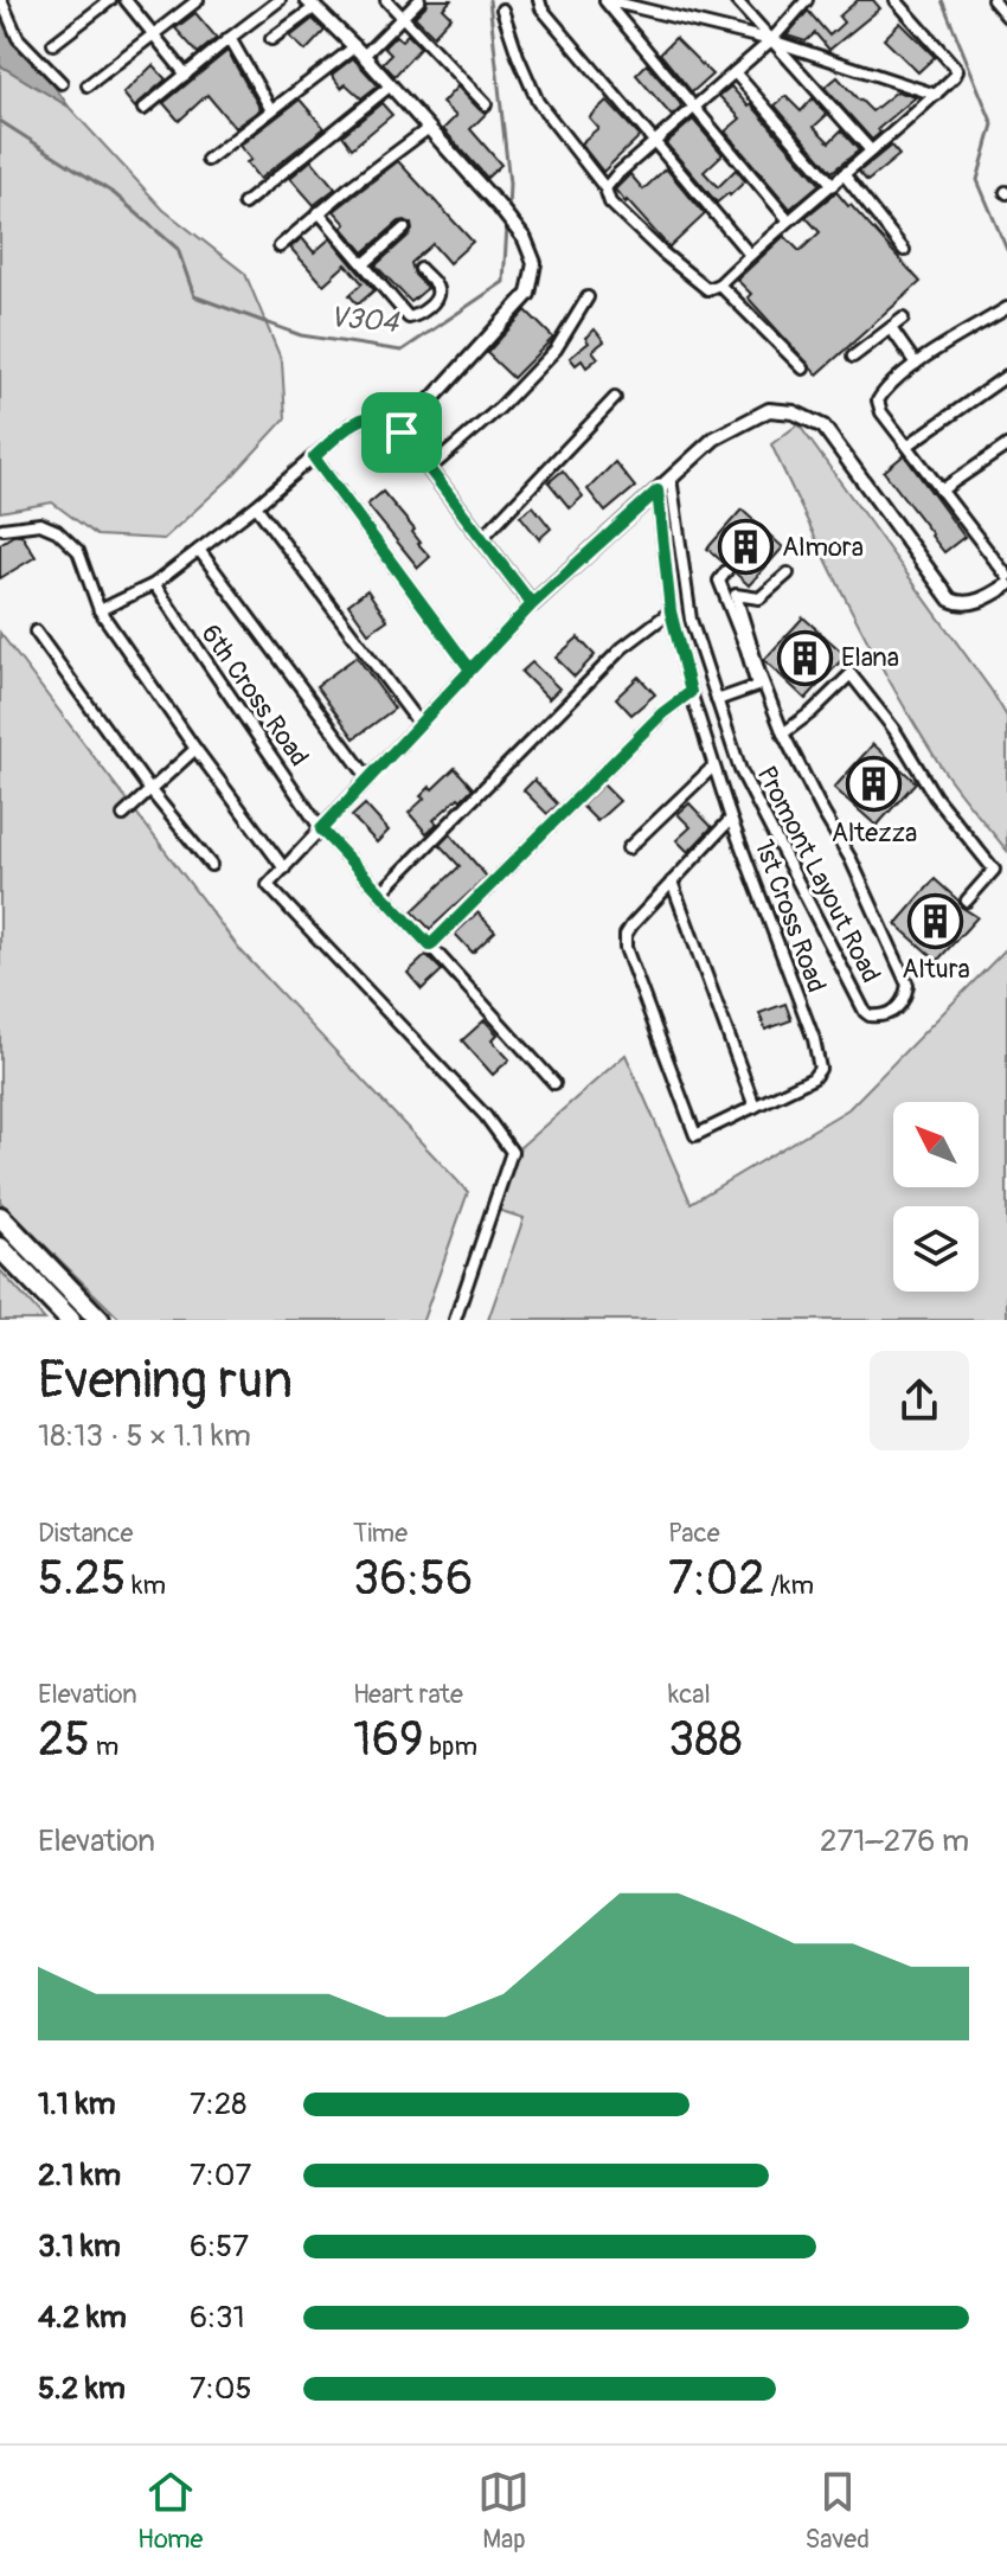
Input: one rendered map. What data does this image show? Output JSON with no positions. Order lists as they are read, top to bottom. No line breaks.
{"streets":{"street":["6th Cross Road","Promont Layout Road","1st Cross Road"]},"water":["V304"],"places":{"building":["Almora","Elana","Altezza","Altura"]},"north":"top left","page":{"heading":["Evening run","18:13 · 5 × 1.1 km"],"stats":[["Distance","5.25 km"],["Time","36:56"],["Pace","7:02 /km"],["Elevation","25 m"],["Heart rate","169 bpm"],["kcal","388"]],"chart":["Elevation","271–276 m"],"list":[{"name":"1.1 km","note":"7:28"},{"name":"2.1 km","note":"7:07"},{"name":"3.1 km","note":"6:57"},{"name":"4.2 km","note":"6:31"},{"name":"5.2 km","note":"7:05"}],"tabs":["Home","Map","Saved"]}}
